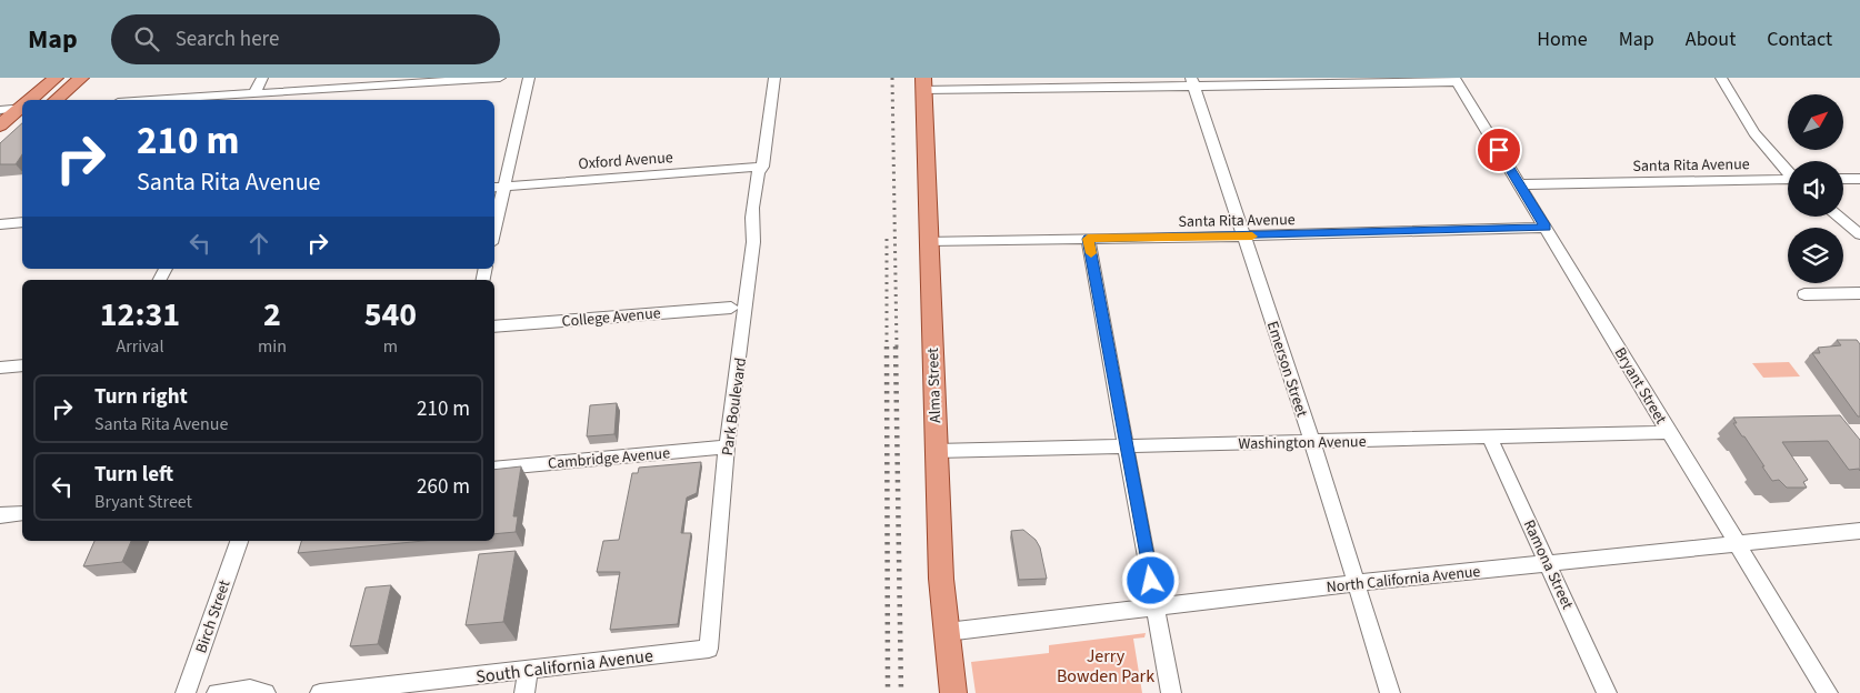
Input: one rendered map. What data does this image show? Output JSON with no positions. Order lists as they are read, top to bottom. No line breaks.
{"streets":{"main road":["Alma Street"],"street":["Oxford Avenue","Santa Rita Avenue","College Avenue","Emerson Street","Bryant Street","Park Boulevard","Washington Avenue","Cambridge Avenue","Ramona Street","North California Avenue","Birch Street","South California Avenue"]},"crossings":[["Oxford Avenue","Park Boulevard"],["Santa Rita Avenue","Emerson Street"],["Santa Rita Avenue","Alma Street"],["Santa Rita Avenue","Bryant Street"],["Emerson Street","Washington Avenue"],["Emerson Street","North California Avenue"],["Alma Street","Washington Avenue"],["Alma Street","North California Avenue"],["Bryant Street","Washington Avenue"],["Bryant Street","North California Avenue"],["Park Boulevard","Cambridge Avenue"],["Park Boulevard","South California Avenue"],["Washington Avenue","Ramona Street"],["Ramona Street","North California Avenue"]],"parks":["Jerry Bowden Park"],"north":"top right","page":{"header":"Map","search":"Search here","nav":["Home","Map","About","Contact"],"turn":["210 m","Santa Rita Avenue"],"eta":["12:31","Arrival","2","min","540","m"],"list":[{"name":"Turn right","note":"Santa Rita Avenue","value":"210 m"},{"name":"Turn left","note":"Bryant Street","value":"260 m"}]}}
